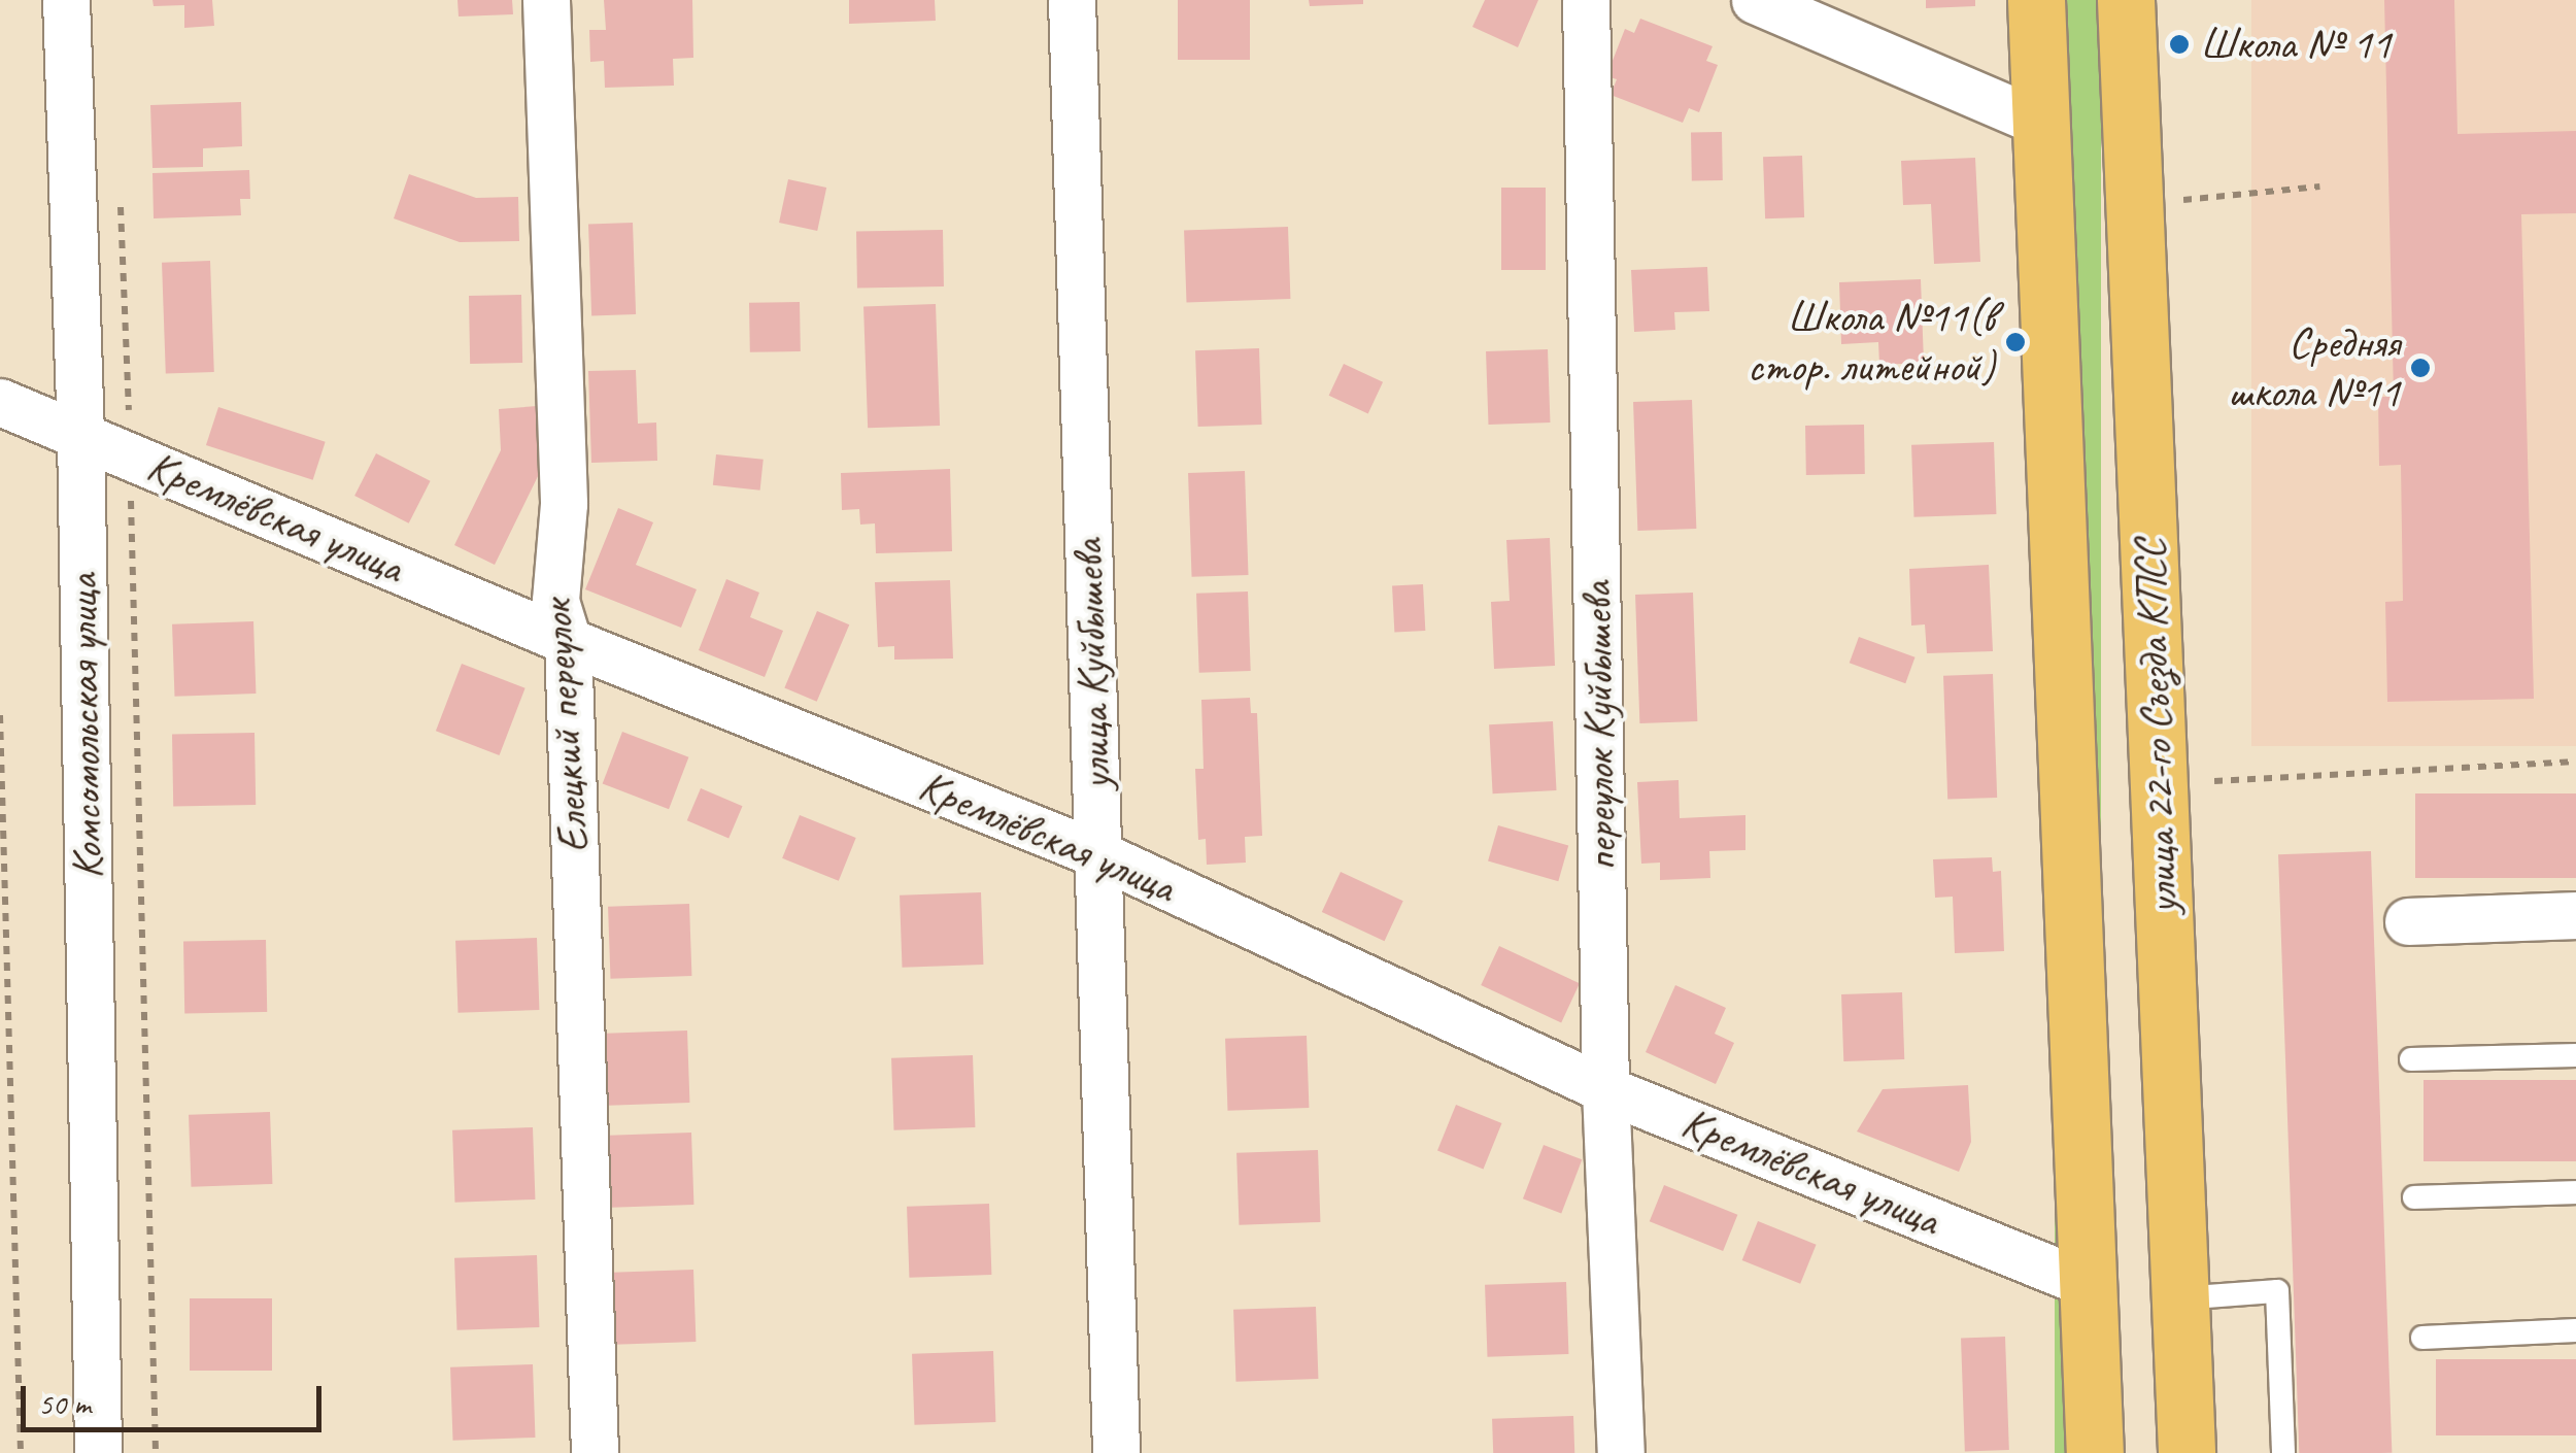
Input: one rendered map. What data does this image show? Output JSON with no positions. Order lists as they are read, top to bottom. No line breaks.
{"streets":{"main road":["улица 22-го Съезда КПСС"],"street":["Кремлёвская улица","улица Куйбышева","Комсомольская улица","Елецкий переулок","переулок Куйбышева"]},"crossings":[["Кремлёвская улица","улица Куйбышева"],["Кремлёвская улица","Комсомольская улица"],["Кремлёвская улица","Елецкий переулок"],["Кремлёвская улица","переулок Куйбышева"],["Кремлёвская улица","улица 22-го Съезда КПСС"]],"places":["Школа № 11","Школа №11(в стор. литейной)","Средняя школа №11"],"scale_bar":"50 m"}
